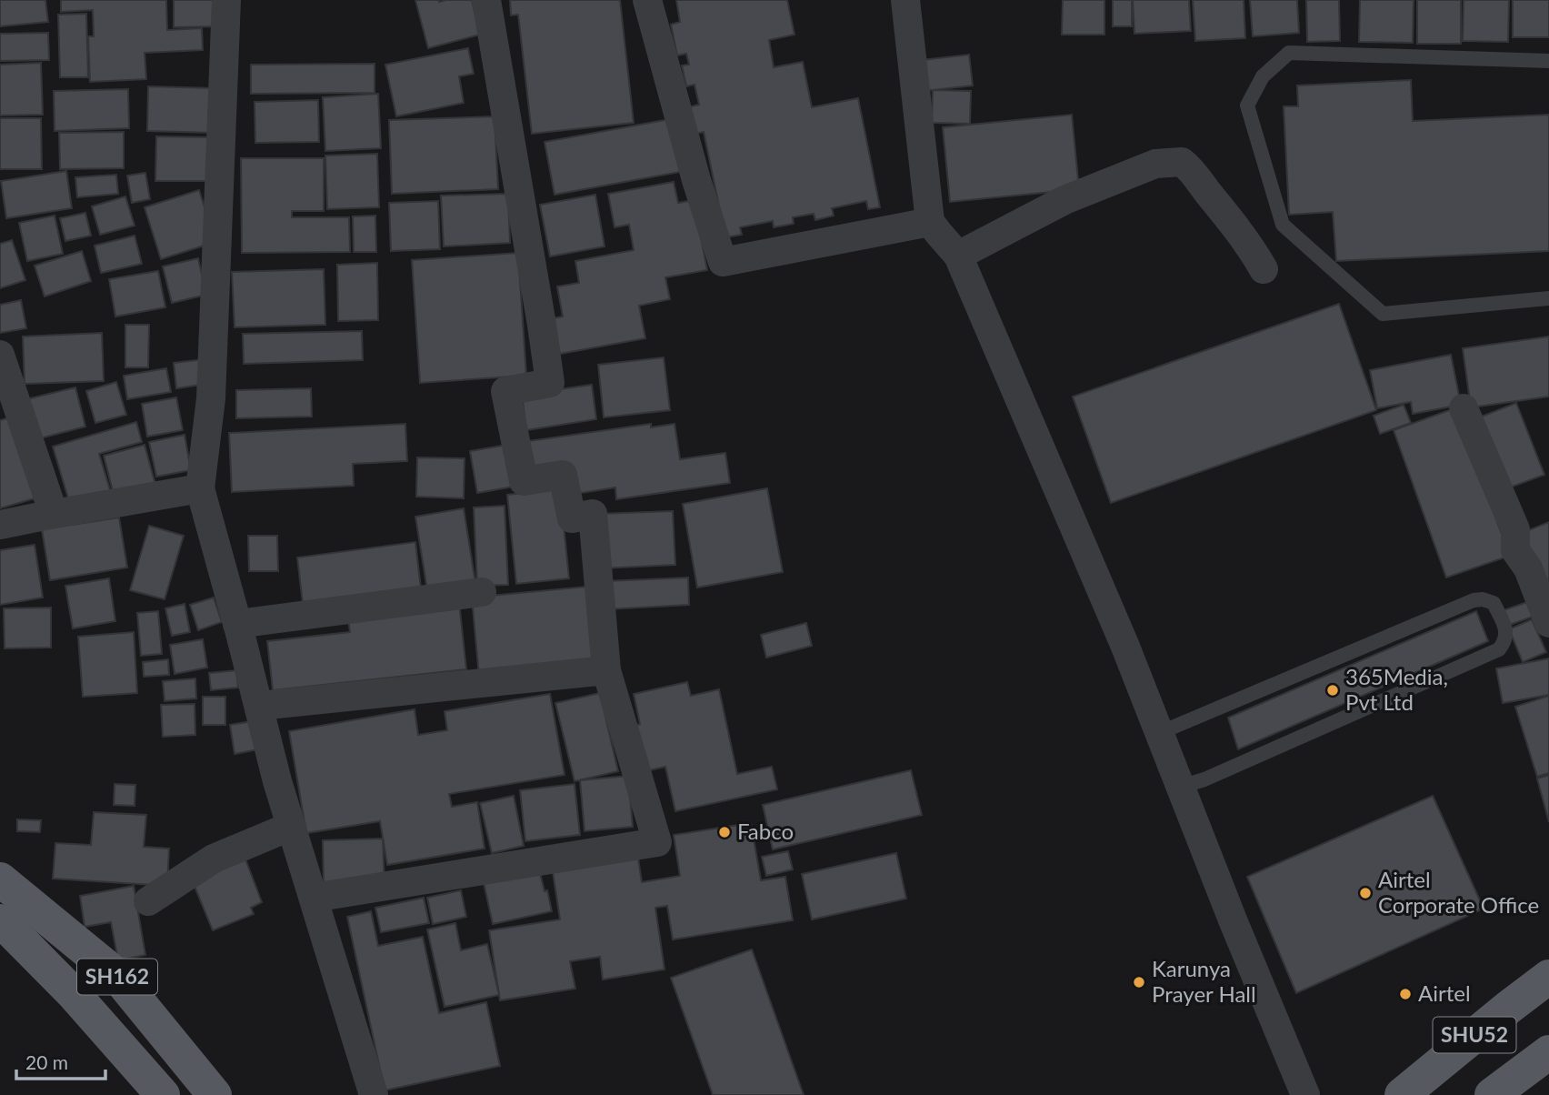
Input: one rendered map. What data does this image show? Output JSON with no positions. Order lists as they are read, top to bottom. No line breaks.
{"streets":{"main road":["SH162","SHU52"]},"places":["365Media, Pvt Ltd","Fabco","Airtel Corporate Office","Karunya Prayer Hall","Airtel"],"scale_bar":"20 m"}
